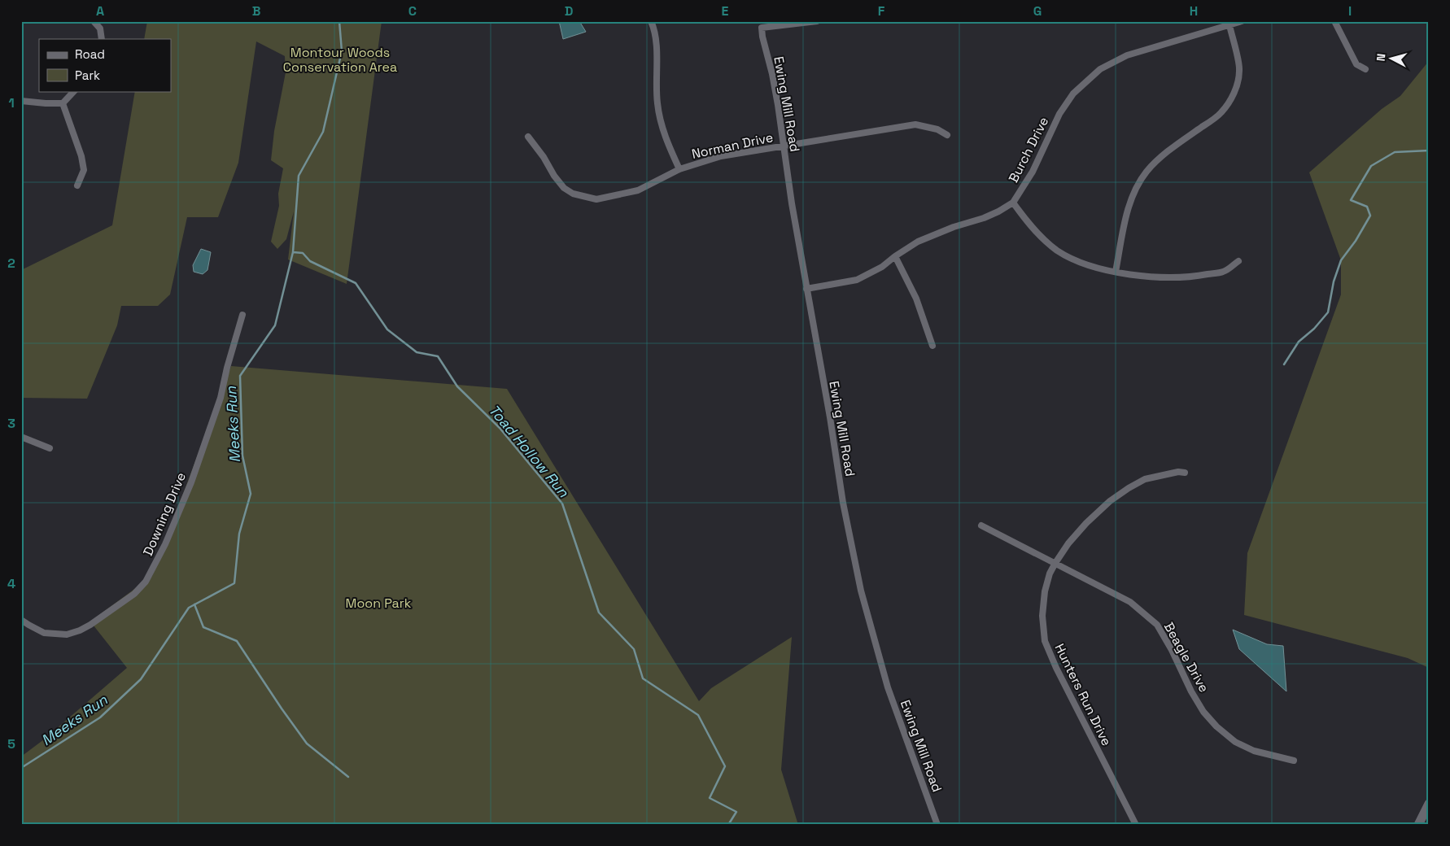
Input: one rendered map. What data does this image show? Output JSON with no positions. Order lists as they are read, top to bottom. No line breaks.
{"streets":{"street":["Ewing Mill Road","Norman Drive","Burch Drive","Downing Drive","Beagle Drive","Hunters Run Drive"]},"crossings":[["Ewing Mill Road","Norman Drive"],["Ewing Mill Road","Burch Drive"],["Beagle Drive","Hunters Run Drive"]],"water":["Meeks Run","Toad Hollow Run"],"parks":["Montour Woods Conservation Area","Moon Park"],"legend":["Road","Park"],"north":"left","grid":{"columns":["A","B","C","D","E","F","G","H","I"],"rows":["1","2","3","4","5"]}}
